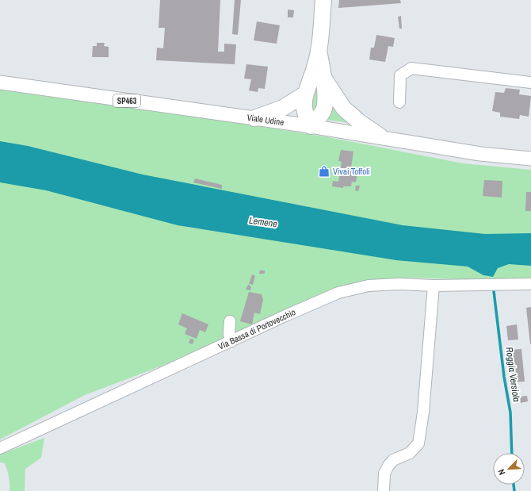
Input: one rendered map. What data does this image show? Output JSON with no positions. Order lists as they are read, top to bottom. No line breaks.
{"streets":{"main road":["SP463","Viale Udine"],"street":["Via Bassa di Portovecchio"]},"water":["Lemene","Roggia Versiola"],"places":{"shop":["Vivai Toffoli"]},"north":"bottom left"}
